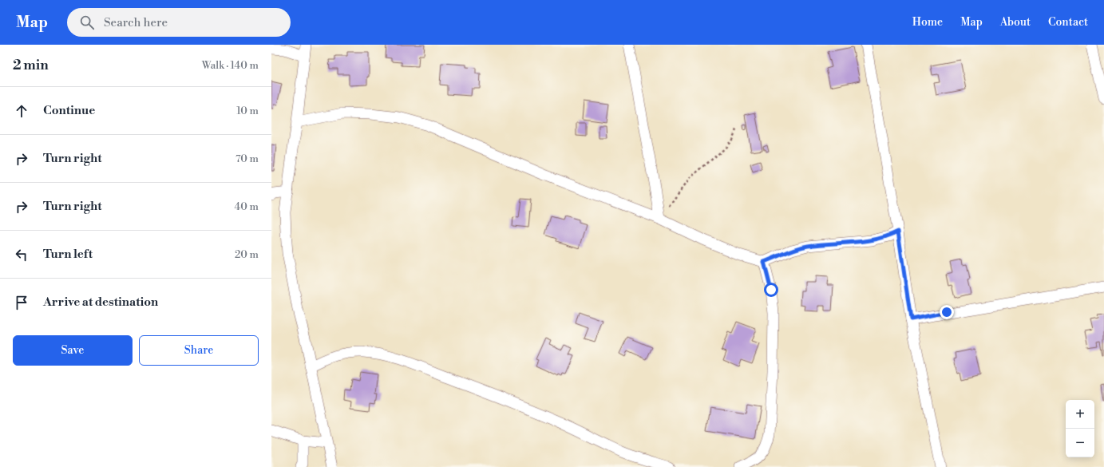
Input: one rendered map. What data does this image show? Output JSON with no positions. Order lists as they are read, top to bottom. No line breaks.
{"page":{"header":"Map","search":"Search here","nav":["Home","Map","About","Contact"],"heading":["2 min","Walk · 140 m"],"list":[["Continue","10 m"],["Turn right","70 m"],["Turn right","40 m"],["Turn left","20 m"],"Arrive at destination"],"buttons":["Save","Share"],"map_buttons":["+","−"]}}
